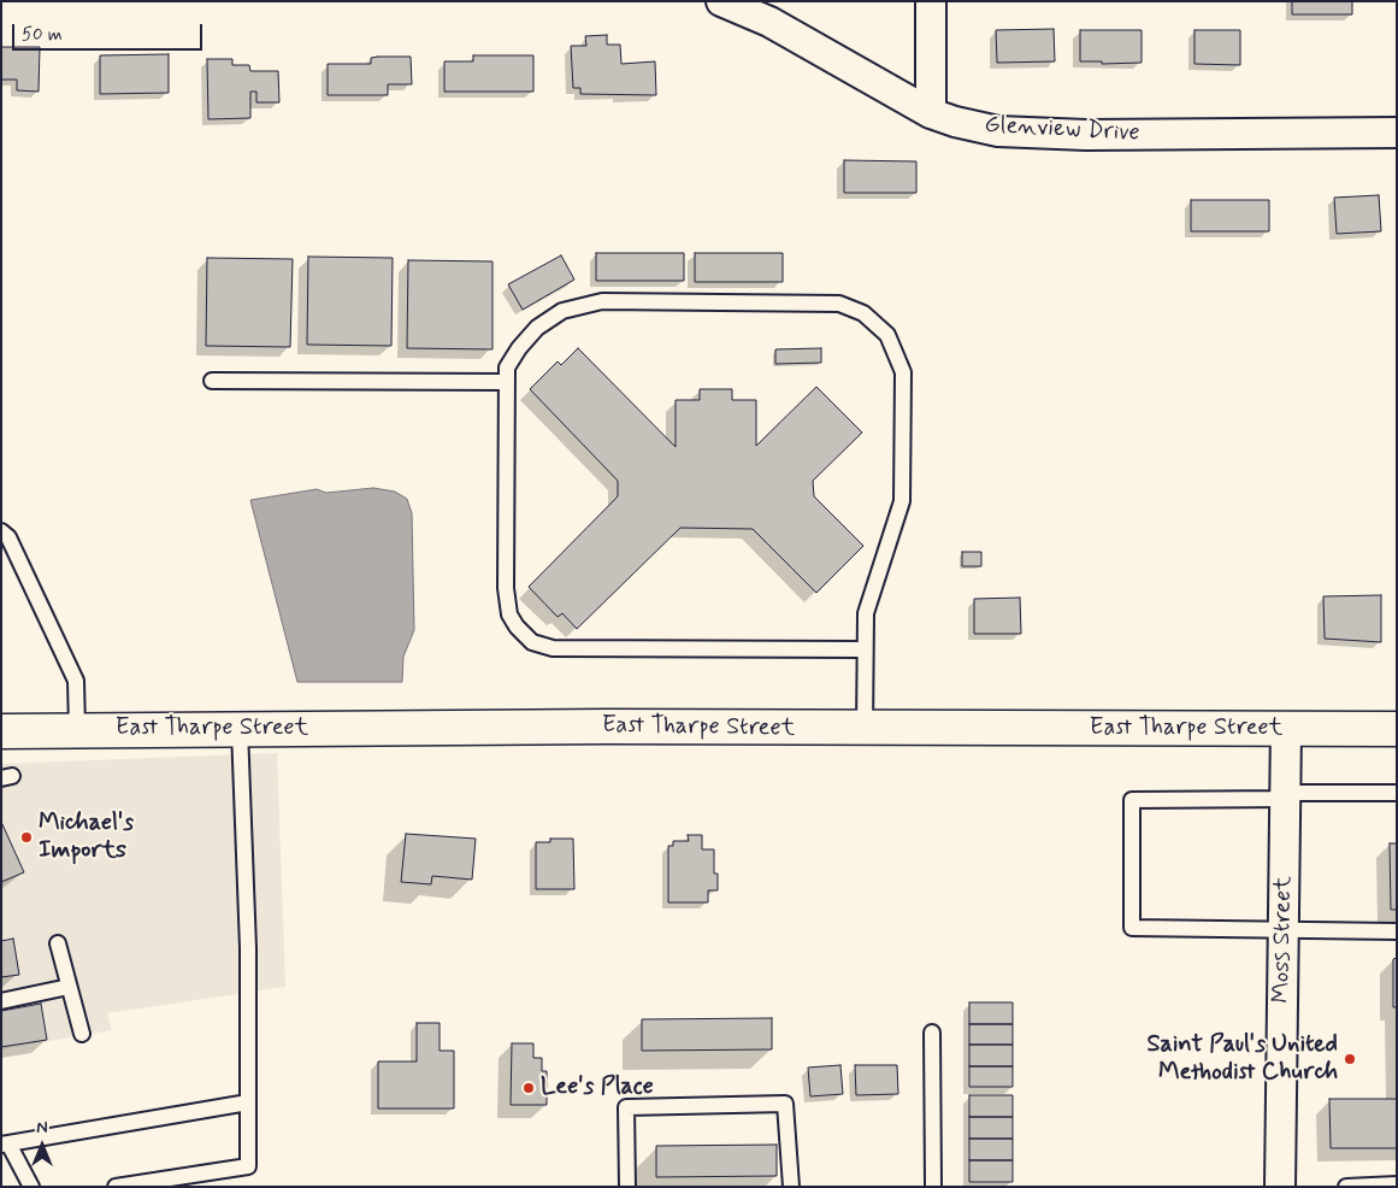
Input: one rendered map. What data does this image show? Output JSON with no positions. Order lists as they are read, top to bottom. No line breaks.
{"streets":{"main road":["East Tharpe Street"],"street":["Glenview Drive","Moss Street"]},"crossings":[["East Tharpe Street","Moss Street"]],"places":["Michael's Imports","Saint Paul's United Methodist Church","Lee's Place"],"scale_bar":"50 m","north":"top"}
